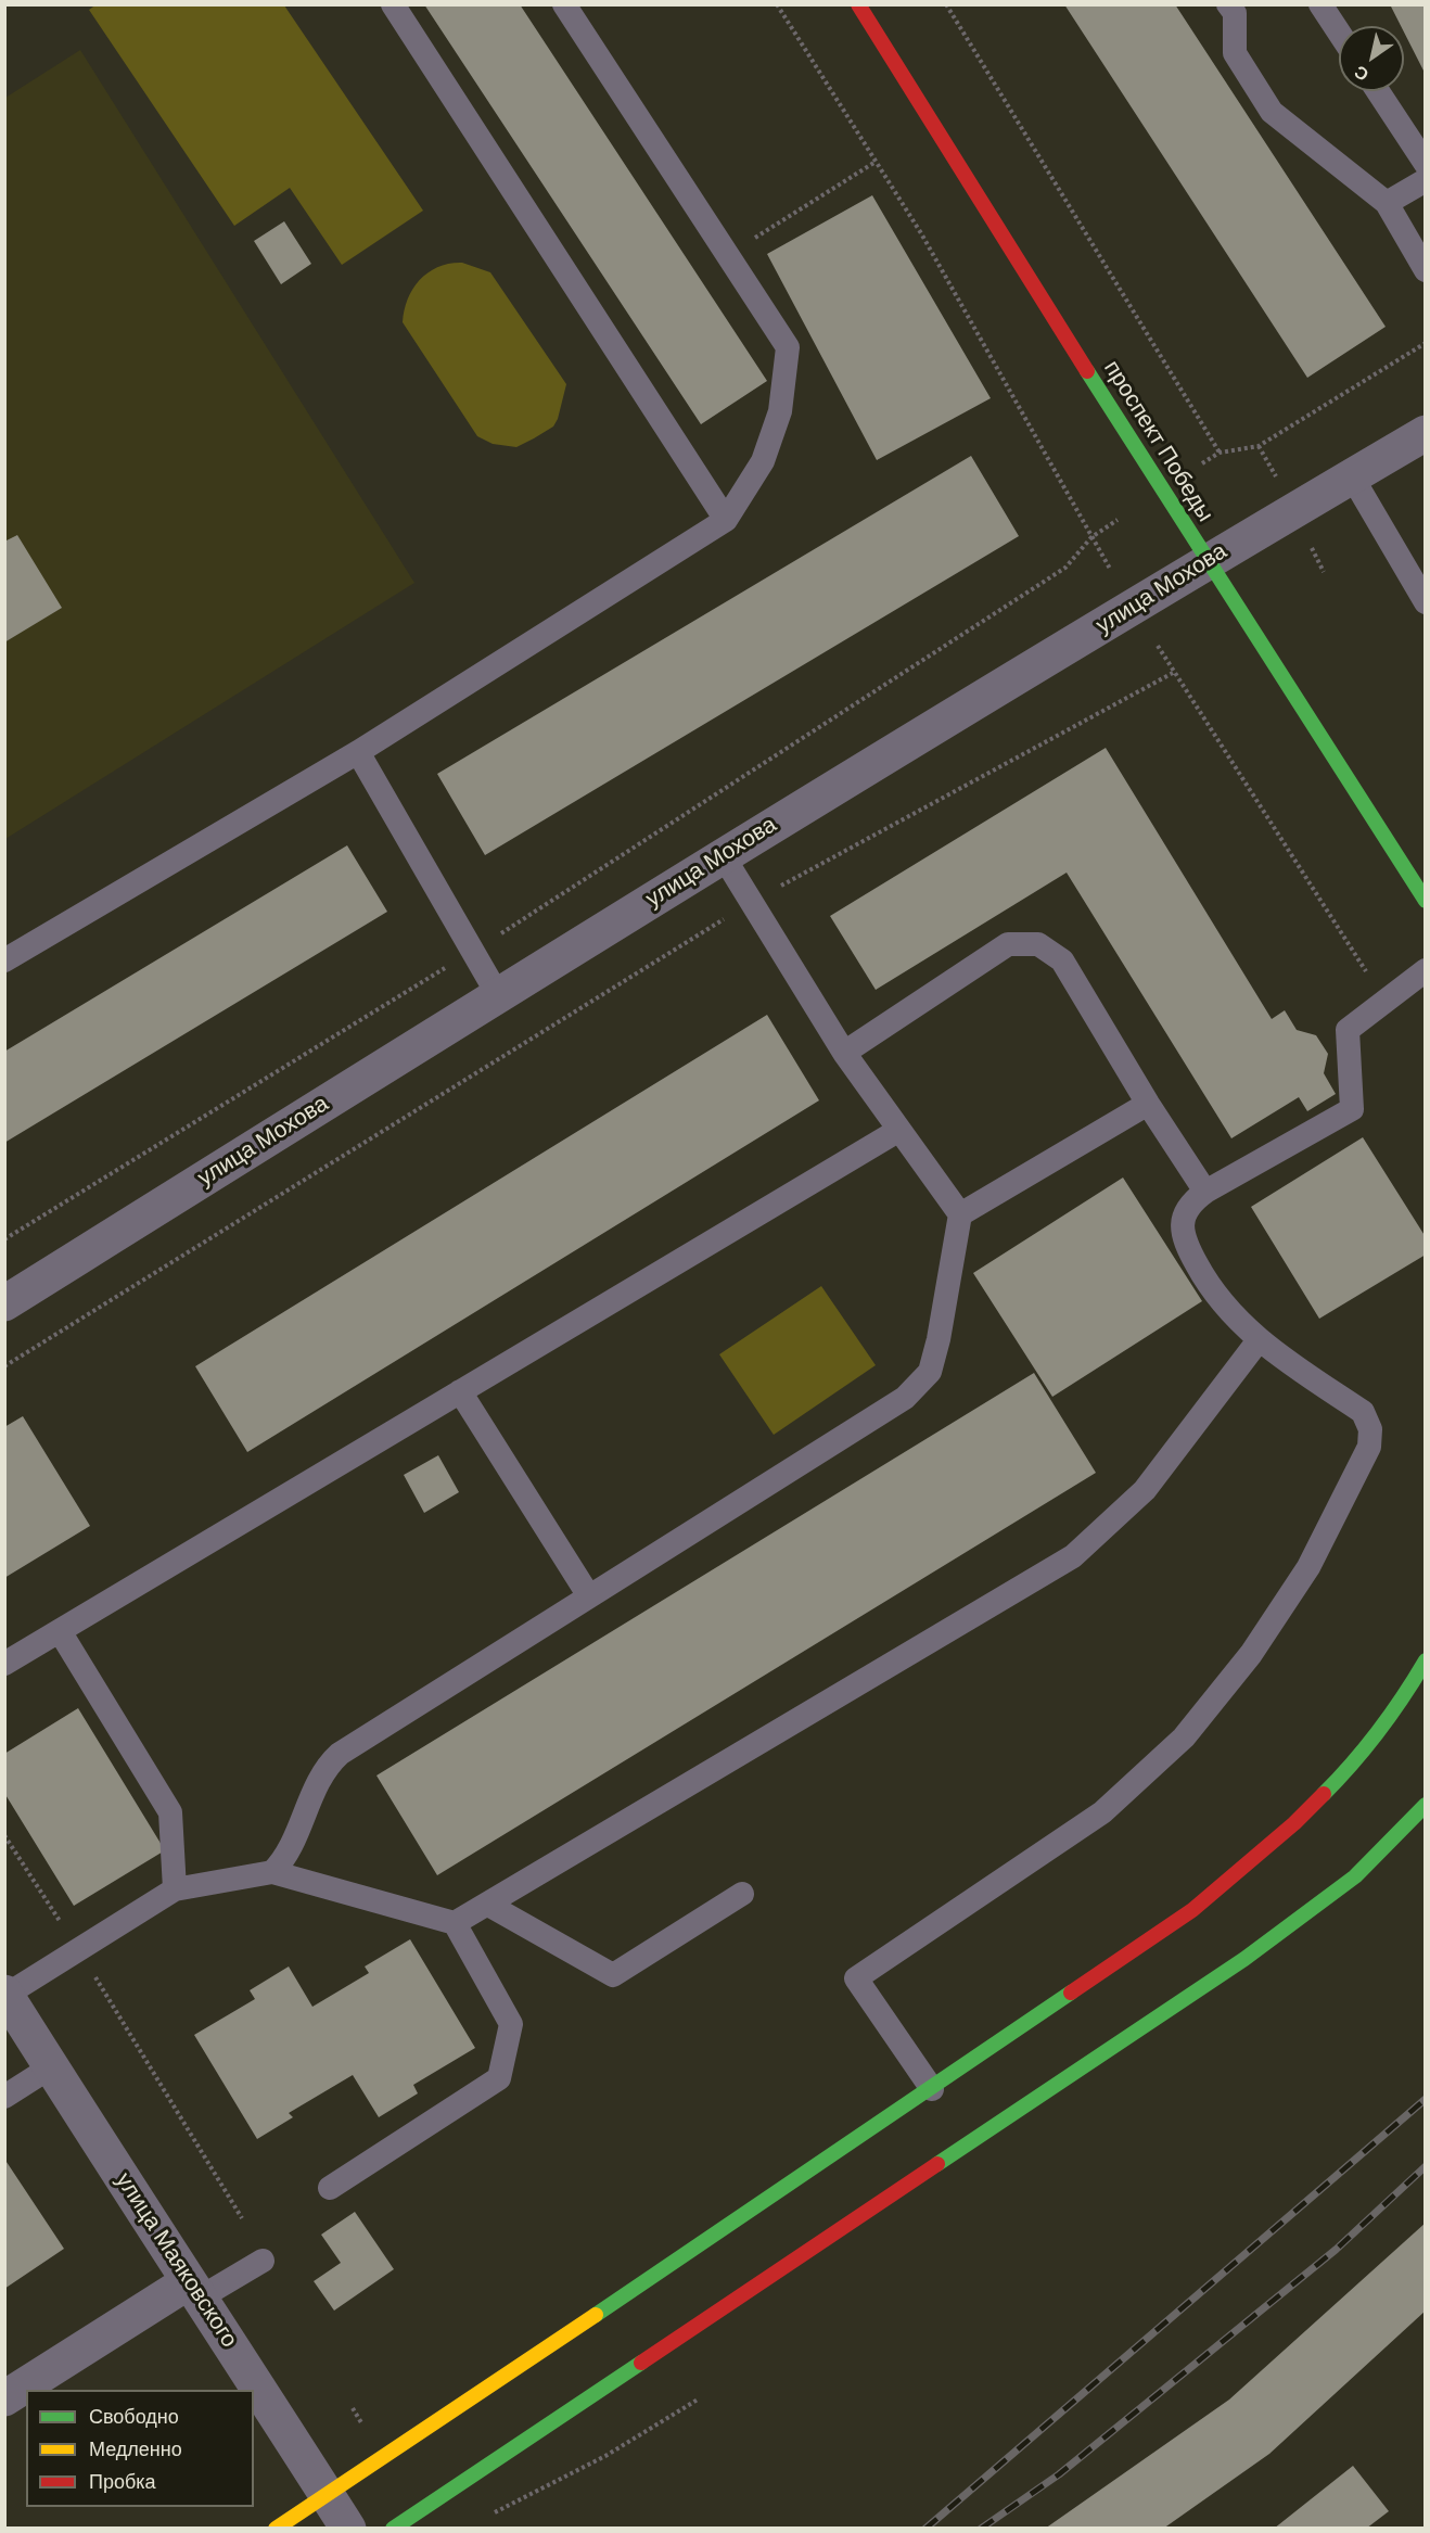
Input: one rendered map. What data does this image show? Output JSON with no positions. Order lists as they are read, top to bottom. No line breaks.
{"streets":{"main road":["проспект Победы"],"street":["улица Мохова","улица Маяковского"]},"crossings":[["проспект Победы","улица Мохова"]],"legend":["Свободно","Медленно","Пробка"],"north":"bottom left"}
